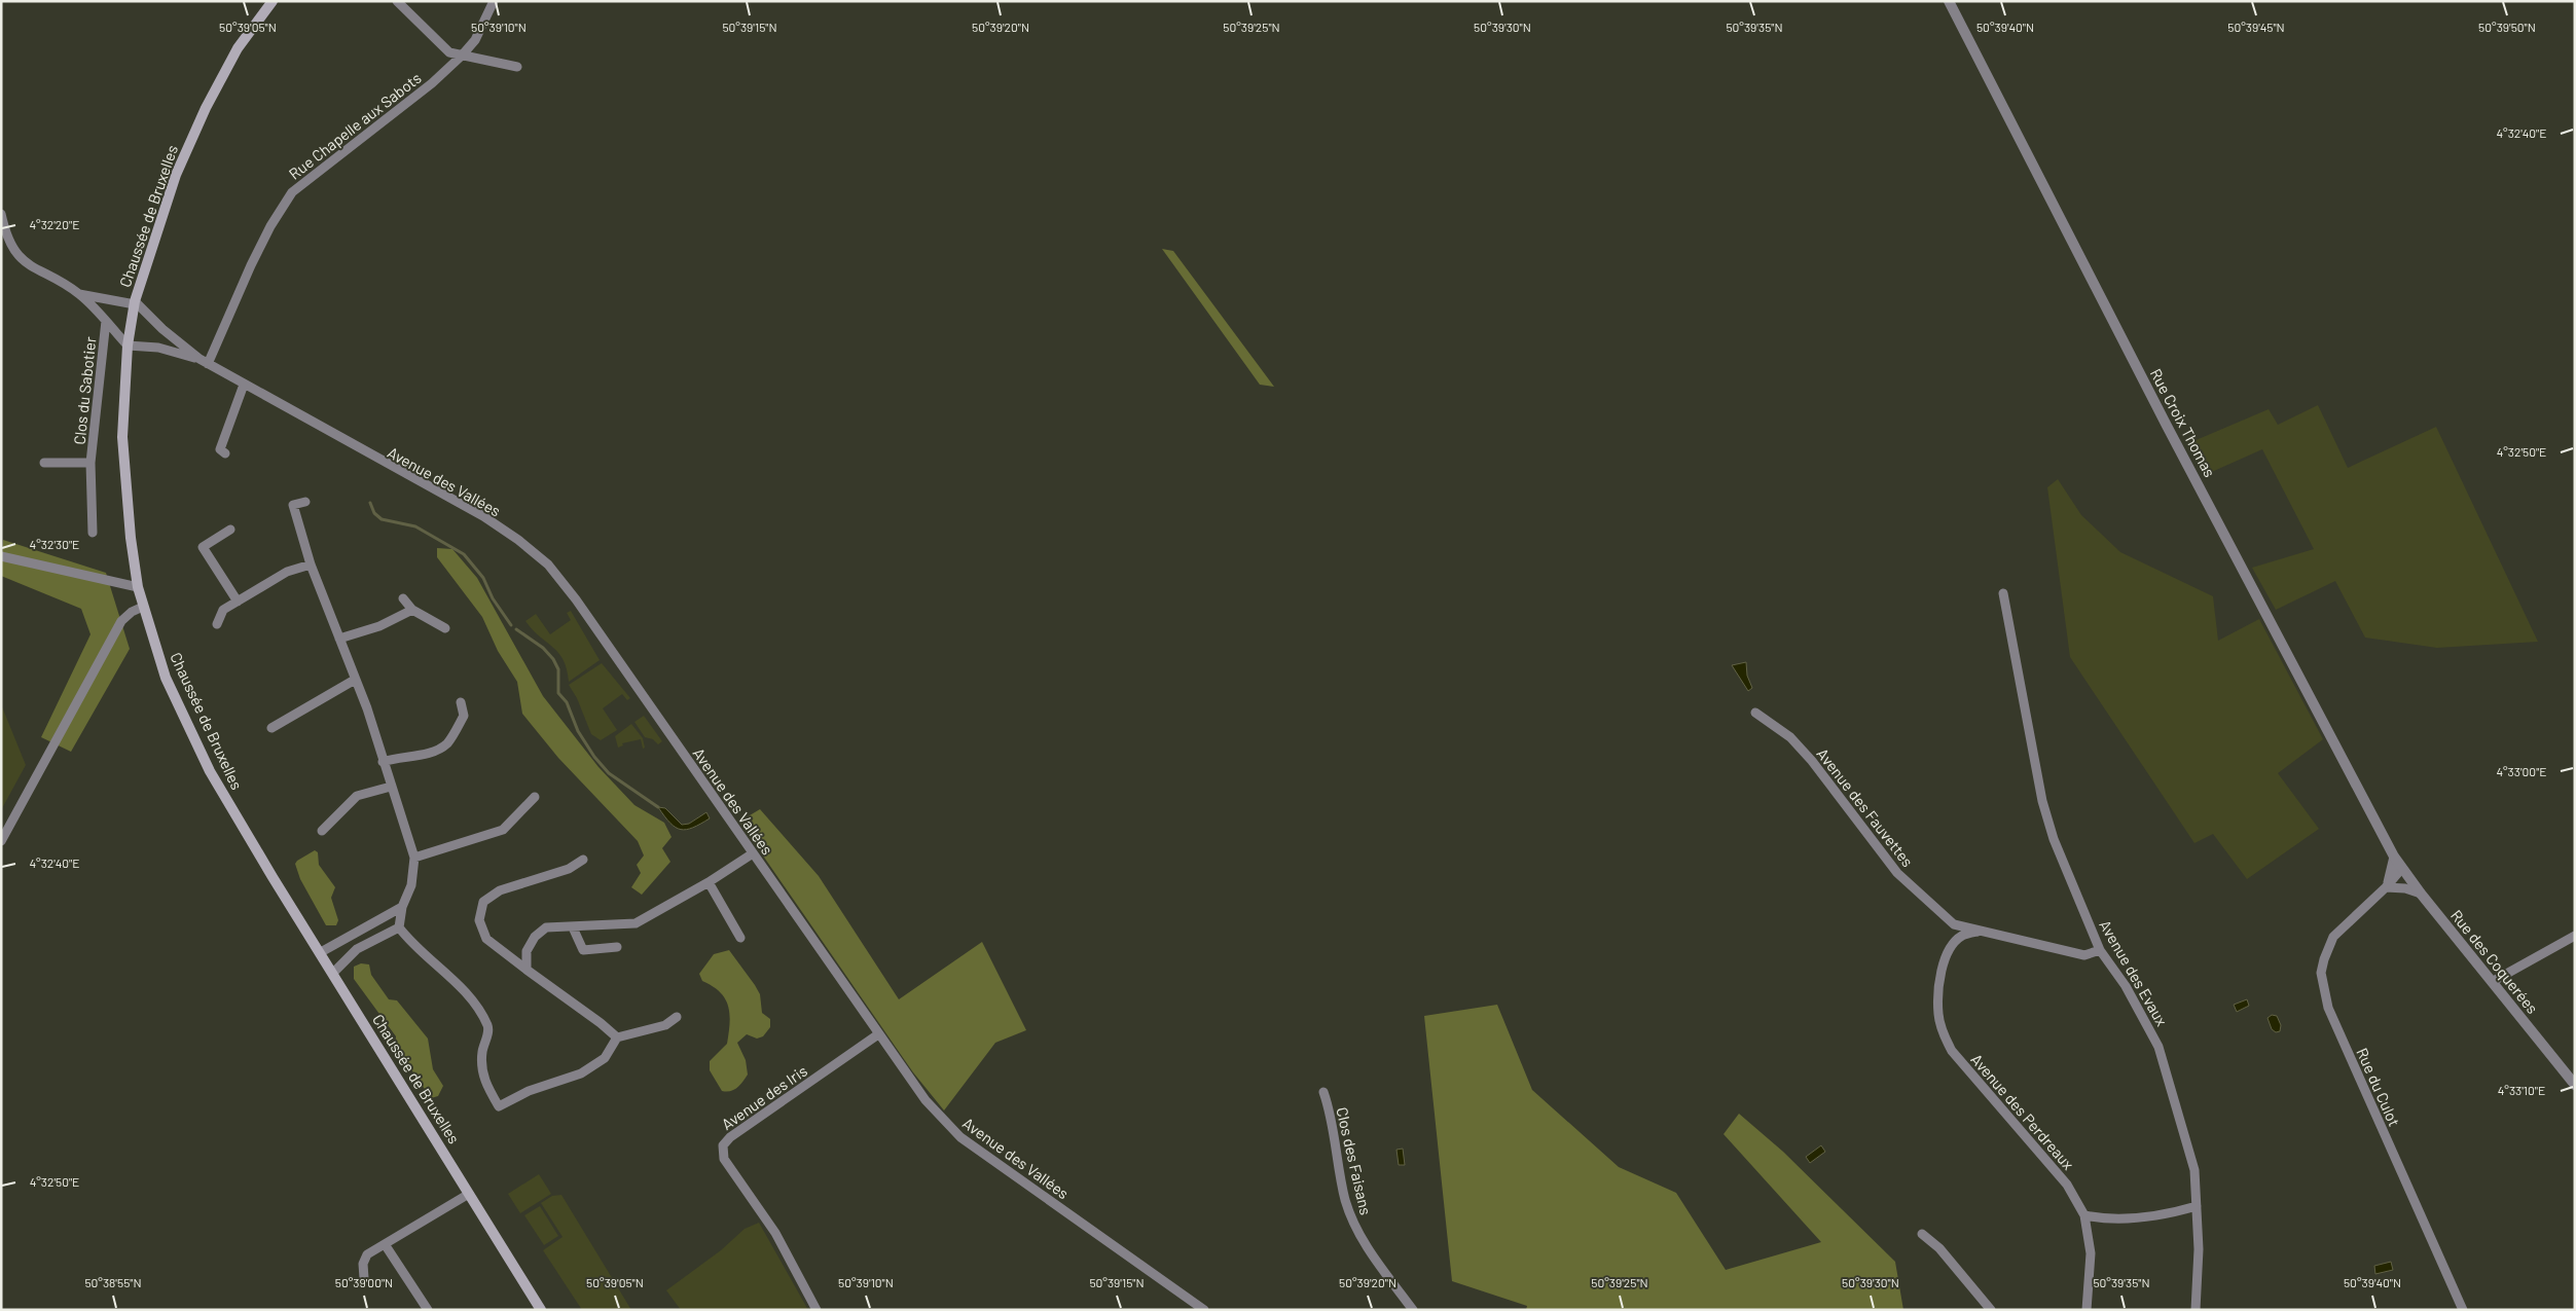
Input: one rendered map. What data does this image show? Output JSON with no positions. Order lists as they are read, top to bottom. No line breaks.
{"streets":{"main road":["Chaussée de Bruxelles"],"street":["Rue Chapelle aux Sabots","Clos du Sabotier","Rue Croix Thomas","Avenue des Vallées","Avenue des Fauvettes","Rue des Coquerées","Avenue des Evaux","Rue du Culot","Avenue des Iris","Avenue des Perdreaux","Clos des Faisans"]},"crossings":[["Rue Chapelle aux Sabots","Avenue des Vallées"],["Chaussée de Bruxelles","Avenue des Vallées"],["Rue Croix Thomas","Rue des Coquerées"],["Avenue des Vallées","Avenue des Iris"],["Avenue des Fauvettes","Avenue des Evaux"],["Avenue des Fauvettes","Avenue des Perdreaux"]],"coordinates":["50°39'05\"N","50°39'10\"N","50°39'15\"N","50°39'20\"N","50°39'25\"N","50°39'30\"N","50°39'35\"N","50°39'40\"N","50°39'45\"N","50°39'50\"N","4°32'40\"E","4°32'20\"E","4°32'50\"E","4°32'30\"E","4°33'00\"E","4°33'10\"E","50°38'55\"N","50°39'00\"N"]}
